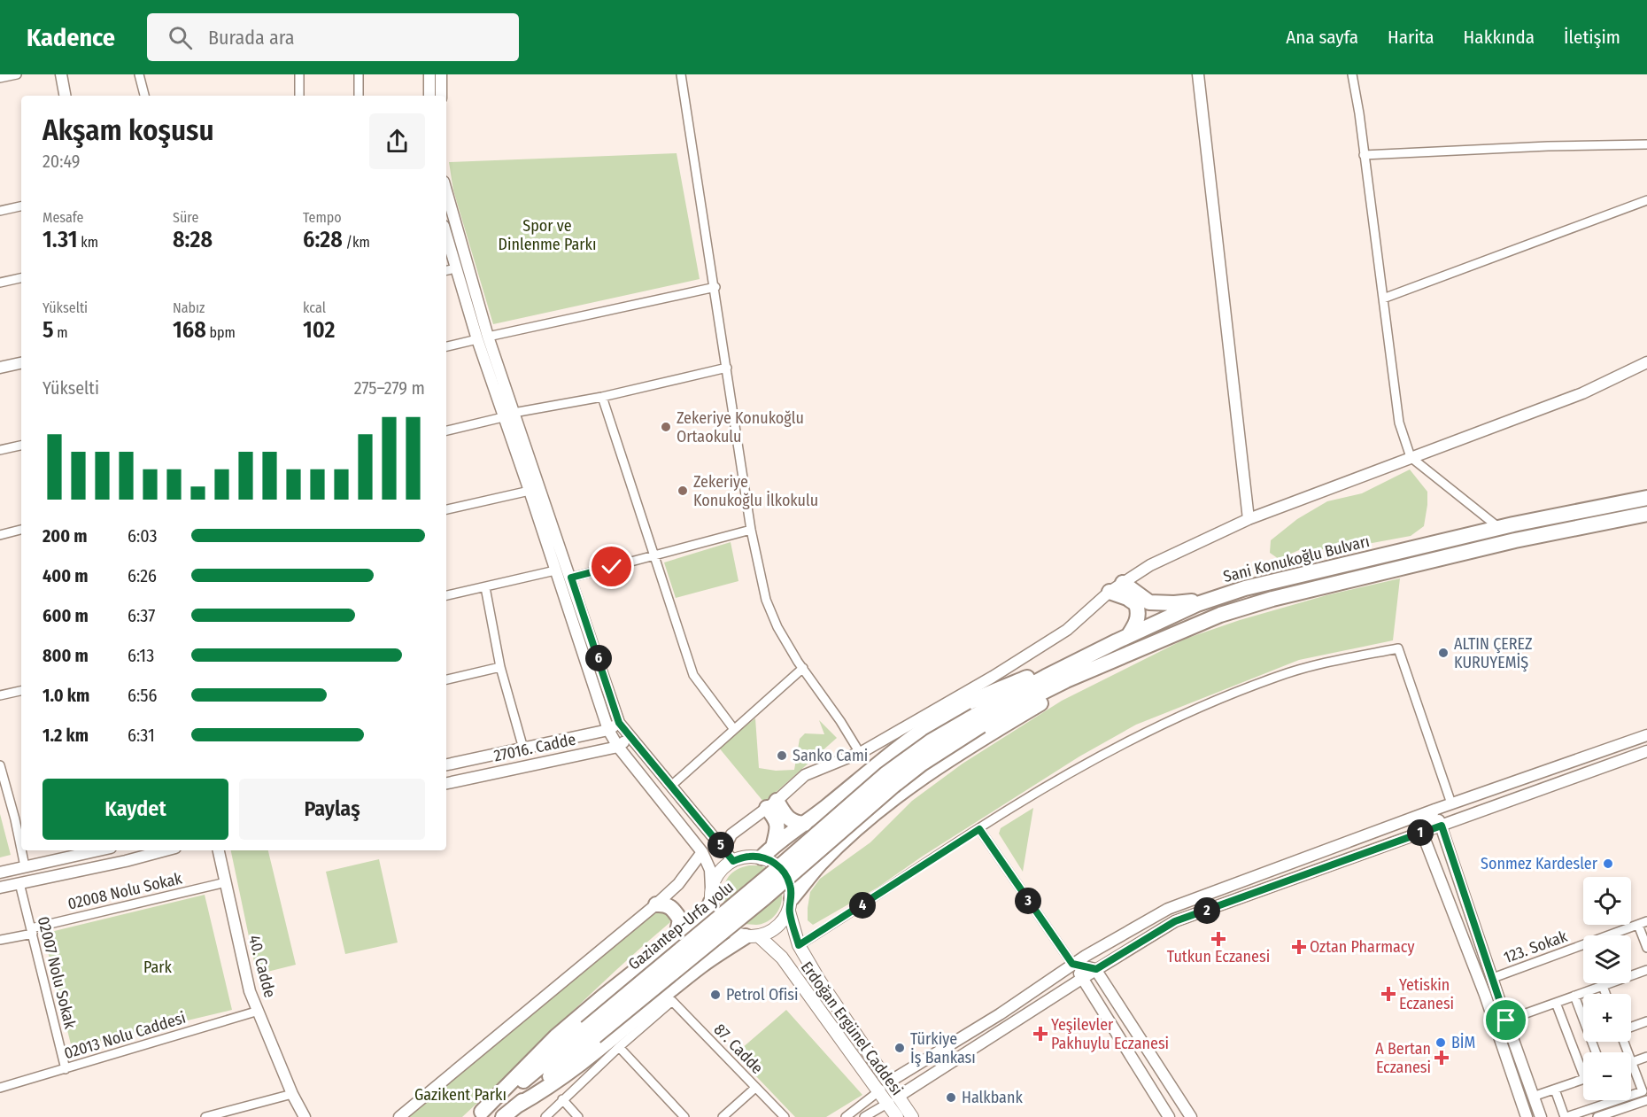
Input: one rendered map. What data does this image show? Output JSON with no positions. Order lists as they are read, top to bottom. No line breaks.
{"streets":{"highway":["Sani Konukoğlu Bulvarı","Gaziantep-Urfa yolu"],"main road":["Erdoğan Ergünel Caddesi"],"street":["27016. Cadde","02008 Nolu Sokak","123. Sokak","40. Cadde","02007 Nolu Sokak","02013 Nolu Caddesi","87. Cadde"]},"crossings":[["Sani Konukoğlu Bulvarı","Gaziantep-Urfa yolu"],["02008 Nolu Sokak","40. Cadde"],["02008 Nolu Sokak","02007 Nolu Sokak"],["40. Cadde","02013 Nolu Caddesi"],["02007 Nolu Sokak","02013 Nolu Caddesi"]],"parks":["Spor ve Dinlenme Parkı","Park","Gazikent Parkı"],"places":{"other":["Zekeriye Konukoğlu Ortaokulu","Zekeriye Konukoğlu İlkokulu","ALTIN ÇEREZ KURUYEMİŞ","Sanko Cami","Sonmez Kardesler","Petrol Ofisi","BİM","Türkiye İş Bankası","Halkbank"],"health":["Tutkun Eczanesi","Oztan Pharmacy","Yetiskin Eczanesi","Yeşilevler Pakhuylu Eczanesi","A Bertan Eczanesi"]},"page":{"header":"Kadence","search":"Burada ara","nav":["Ana sayfa","Harita","Hakkında","İletişim"],"heading":["Akşam koşusu","20:49"],"stats":[["Mesafe","1.31 km"],["Süre","8:28"],["Tempo","6:28 /km"],["Yükselti","5 m"],["Nabız","168 bpm"],["kcal","102"]],"chart":["Yükselti","275–279 m"],"list":[{"name":"200 m","note":"6:03"},{"name":"400 m","note":"6:26"},{"name":"600 m","note":"6:37"},{"name":"800 m","note":"6:13"},{"name":"1.0 km","note":"6:56"},{"name":"1.2 km","note":"6:31"}],"pins":["6","1","5","3","4","2"],"buttons":["Kaydet","Paylaş"],"map_buttons":["+","−"]}}
